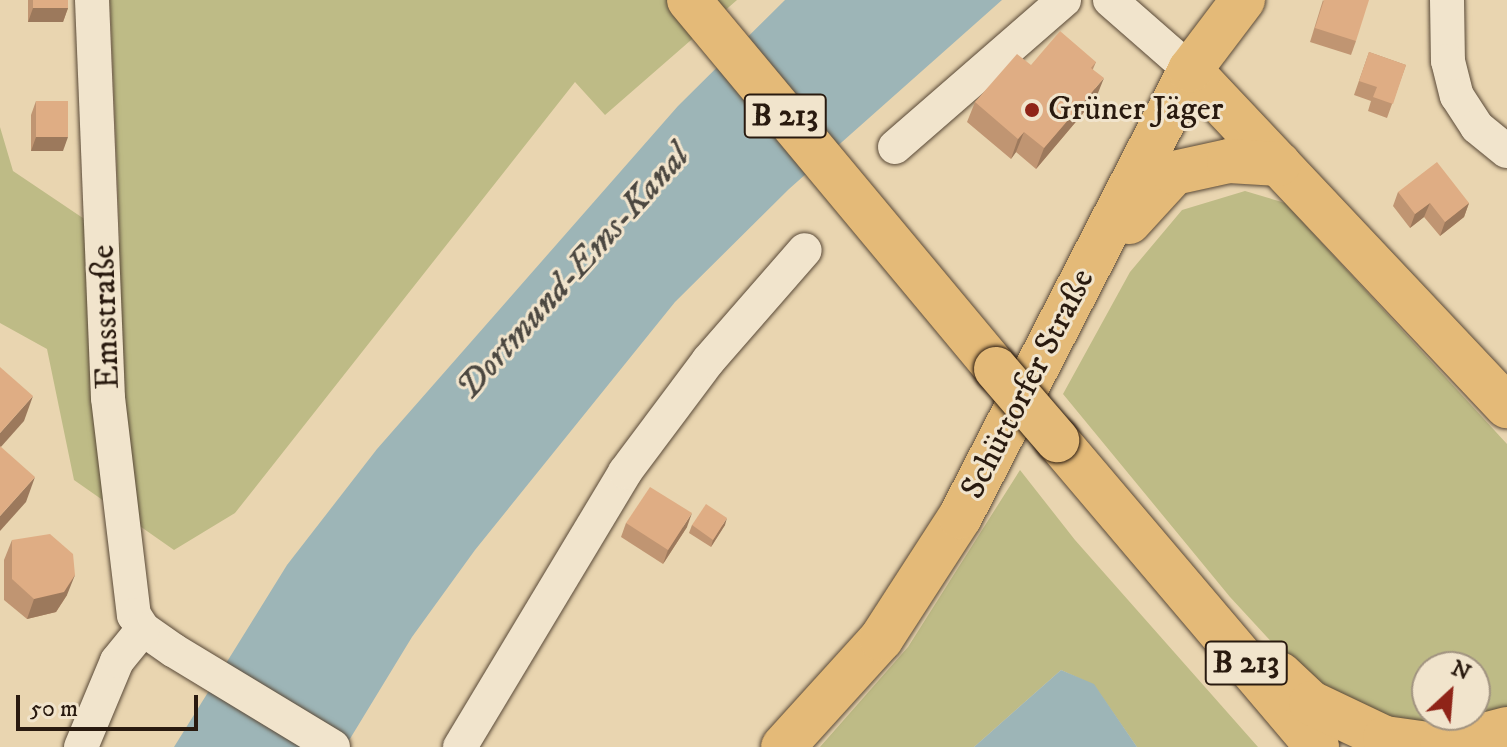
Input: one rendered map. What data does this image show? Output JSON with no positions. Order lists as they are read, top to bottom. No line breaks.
{"streets":{"main road":["B 213","Schüttorfer Straße"],"street":["Emsstraße"]},"water":["Dortmund-Ems-Kanal"],"places":["Grüner Jäger"],"scale_bar":"50 m","north":"top right"}
